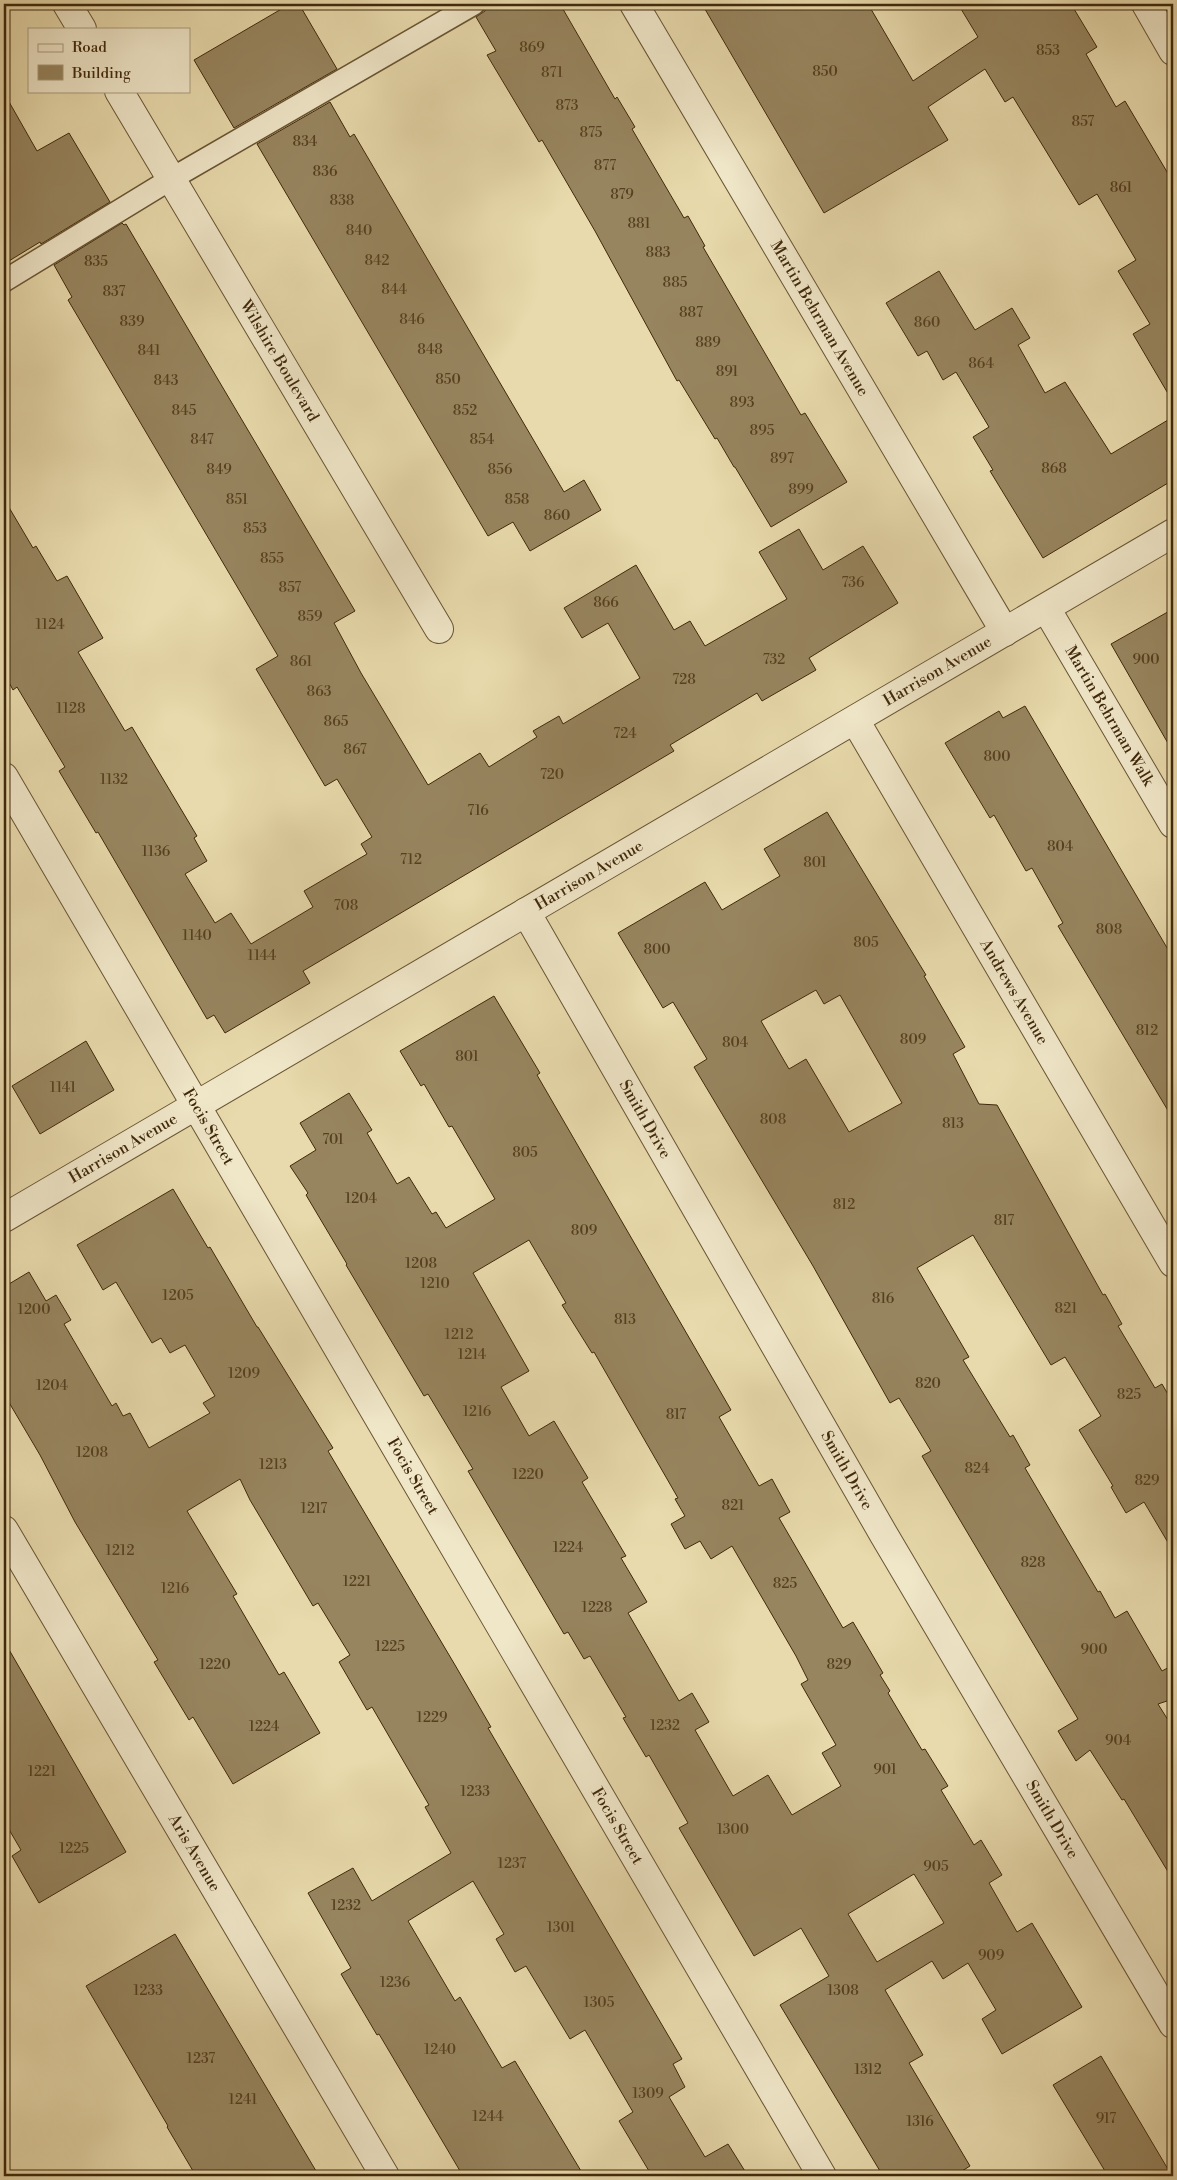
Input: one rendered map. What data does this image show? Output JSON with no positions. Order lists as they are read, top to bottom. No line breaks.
{"streets":{"street":["Martin Behrman Avenue","Wilshire Boulevard","Harrison Avenue","Martin Behrman Walk","Andrews Avenue","Smith Drive","Focis Street","Aris Avenue"]},"crossings":[["Martin Behrman Avenue","Harrison Avenue"],["Harrison Avenue","Martin Behrman Walk"],["Harrison Avenue","Andrews Avenue"],["Harrison Avenue","Smith Drive"],["Harrison Avenue","Focis Street"]],"house_numbers":["869","853","850","871","873","857","875","834","877","836","861","879","838","881","840","883","842","835","885","844","837","887","846","839","860","889","848","841","864","891","850","843","893","845","852","895","847","854","897","868","849","856","899","851","858","860","853","855","736","857","866","859","1124","732","900","861","728","863","1128","865","724","867","800","720","1132","716","804","1136","712","801","708","808","1140","805","800","1144","812","809","804","801","1141","808","813","701","805","1204","812","817","809","1208","1210","1205","816","821","1200","813","1212","1214","1209","820","1204","825","1216","817","1208","1213","824","1220","829","821","1217","1224","1212","828","1221","825","1216","1228","1225","900","1220","829","1229","1232","1224","904","901","1221","1233","1300","1225","1237","905","1232","1301","909","1236","1233","1308","1305","1240","1237","1312","1309","1241","1244","917","1316"],"legend":["Road","Building"]}
